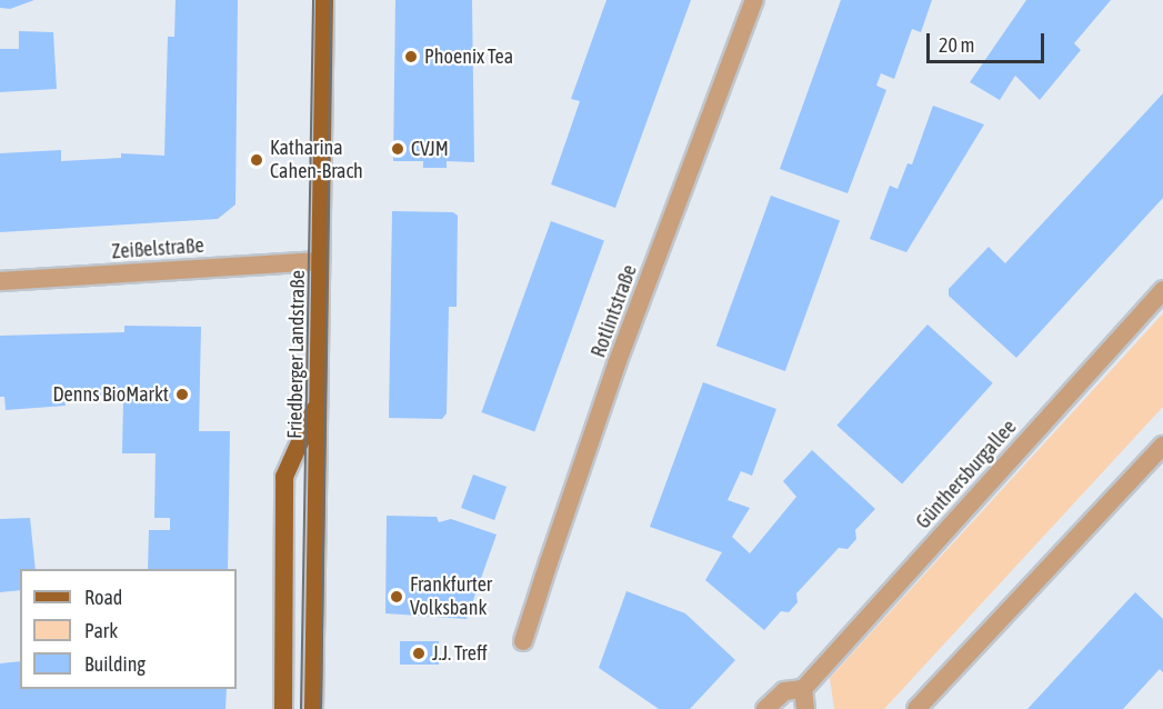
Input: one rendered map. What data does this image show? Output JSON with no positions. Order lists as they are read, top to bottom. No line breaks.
{"streets":{"main road":["Friedberger Landstraße"],"street":["Zeißelstraße","Rotlintstraße","Günthersburgallee"]},"crossings":[["Zeißelstraße","Friedberger Landstraße"]],"places":["Phoenix Tea","CVJM","Katharina Cahen-Brach","Denns BioMarkt","Frankfurter Volksbank","J.J. Treff"],"legend":["Road","Park","Building"],"scale_bar":"20 m"}
